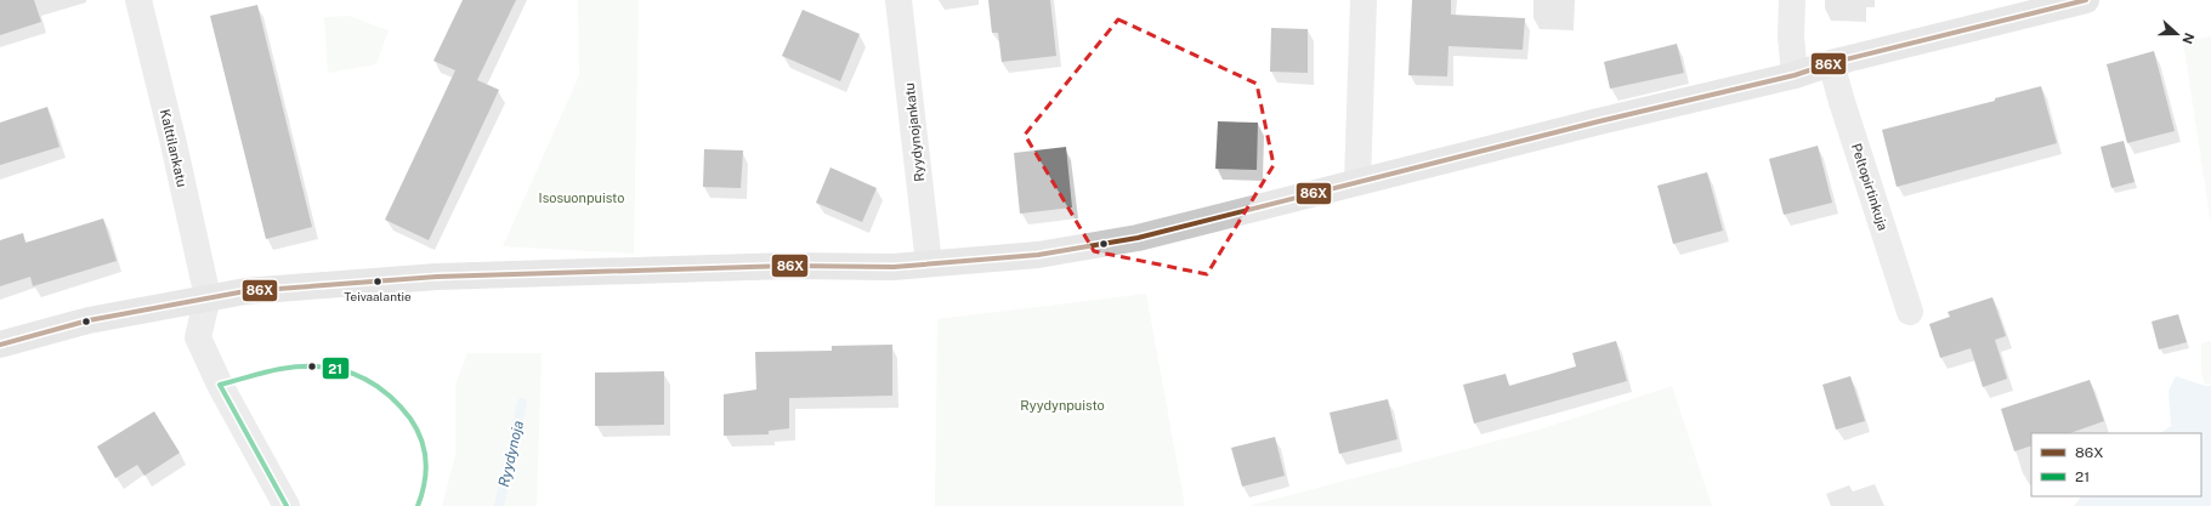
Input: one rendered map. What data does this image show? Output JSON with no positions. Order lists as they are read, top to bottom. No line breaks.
{"streets":{"street":["Ryydynojankatu","Kalttilankatu","Peltopirtinkuja"]},"water":["Ryydynoja"],"parks":["Isosuonpuisto","Ryydynpuisto"],"places":["Teivaalantie"],"lines":["transit line 86X","transit line 21"],"legend":["86X","21"],"north":"right"}
